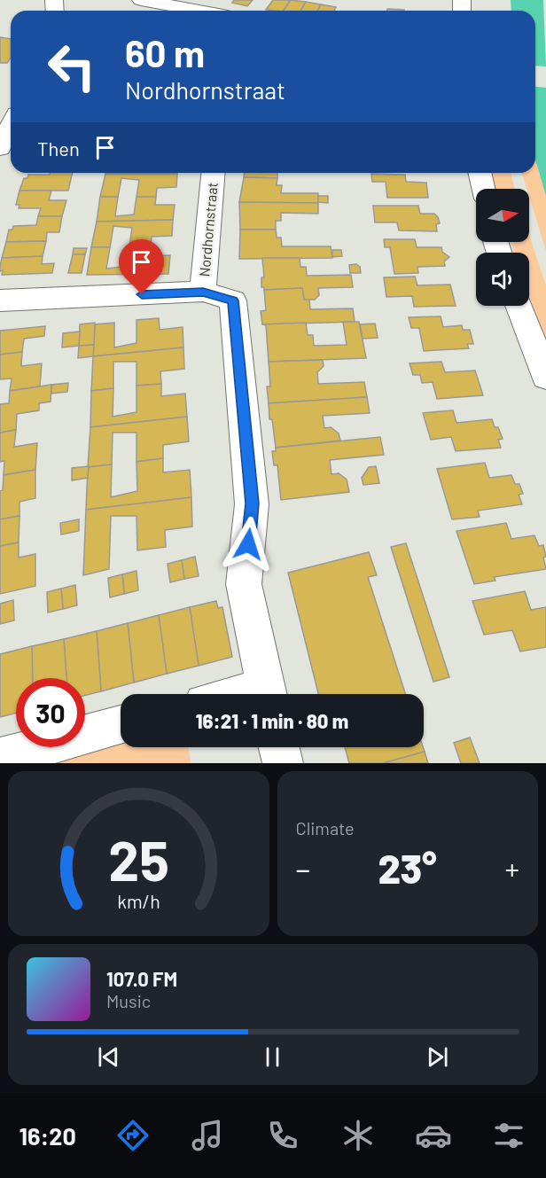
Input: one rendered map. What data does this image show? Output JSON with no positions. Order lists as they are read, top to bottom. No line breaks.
{"streets":{"street":["Nordhornstraat"]},"north":"right","page":{"turn":["60 m","Nordhornstraat"],"then":"Then","limit":"30","trip":"16:21 · 1 min · 80 m","tile":"Climate","heat":["−","23°","+"],"song":["107.0 FM","Music"],"tabs":"16:20","gauge":["25","km/h"]}}
